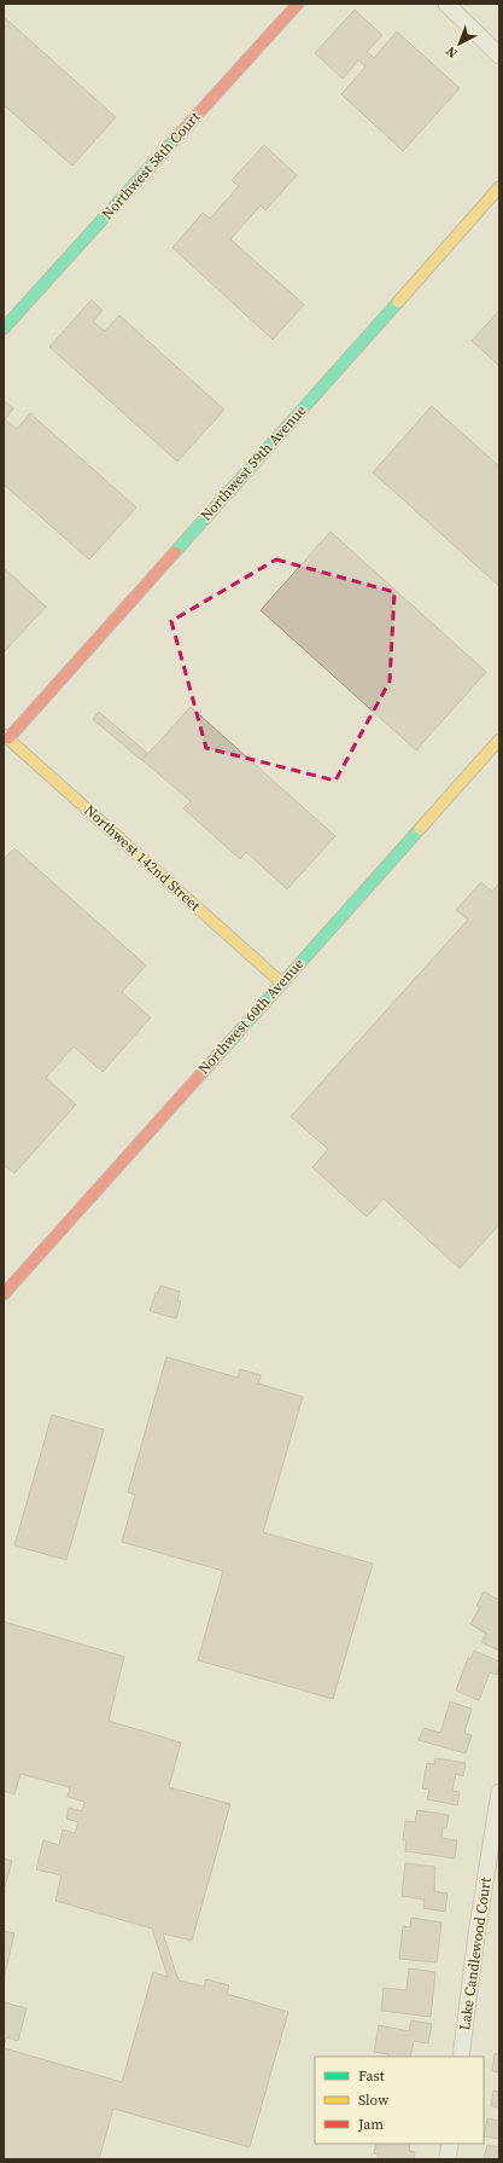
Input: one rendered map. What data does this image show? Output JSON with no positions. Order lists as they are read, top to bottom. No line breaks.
{"streets":{"street":["Northwest 58th Court","Northwest 59th Avenue","Northwest 142nd Street","Northwest 60th Avenue","Lake Candlewood Court"]},"crossings":[["Northwest 59th Avenue","Northwest 142nd Street"],["Northwest 142nd Street","Northwest 60th Avenue"]],"legend":["Fast","Slow","Jam"],"north":"bottom left"}
